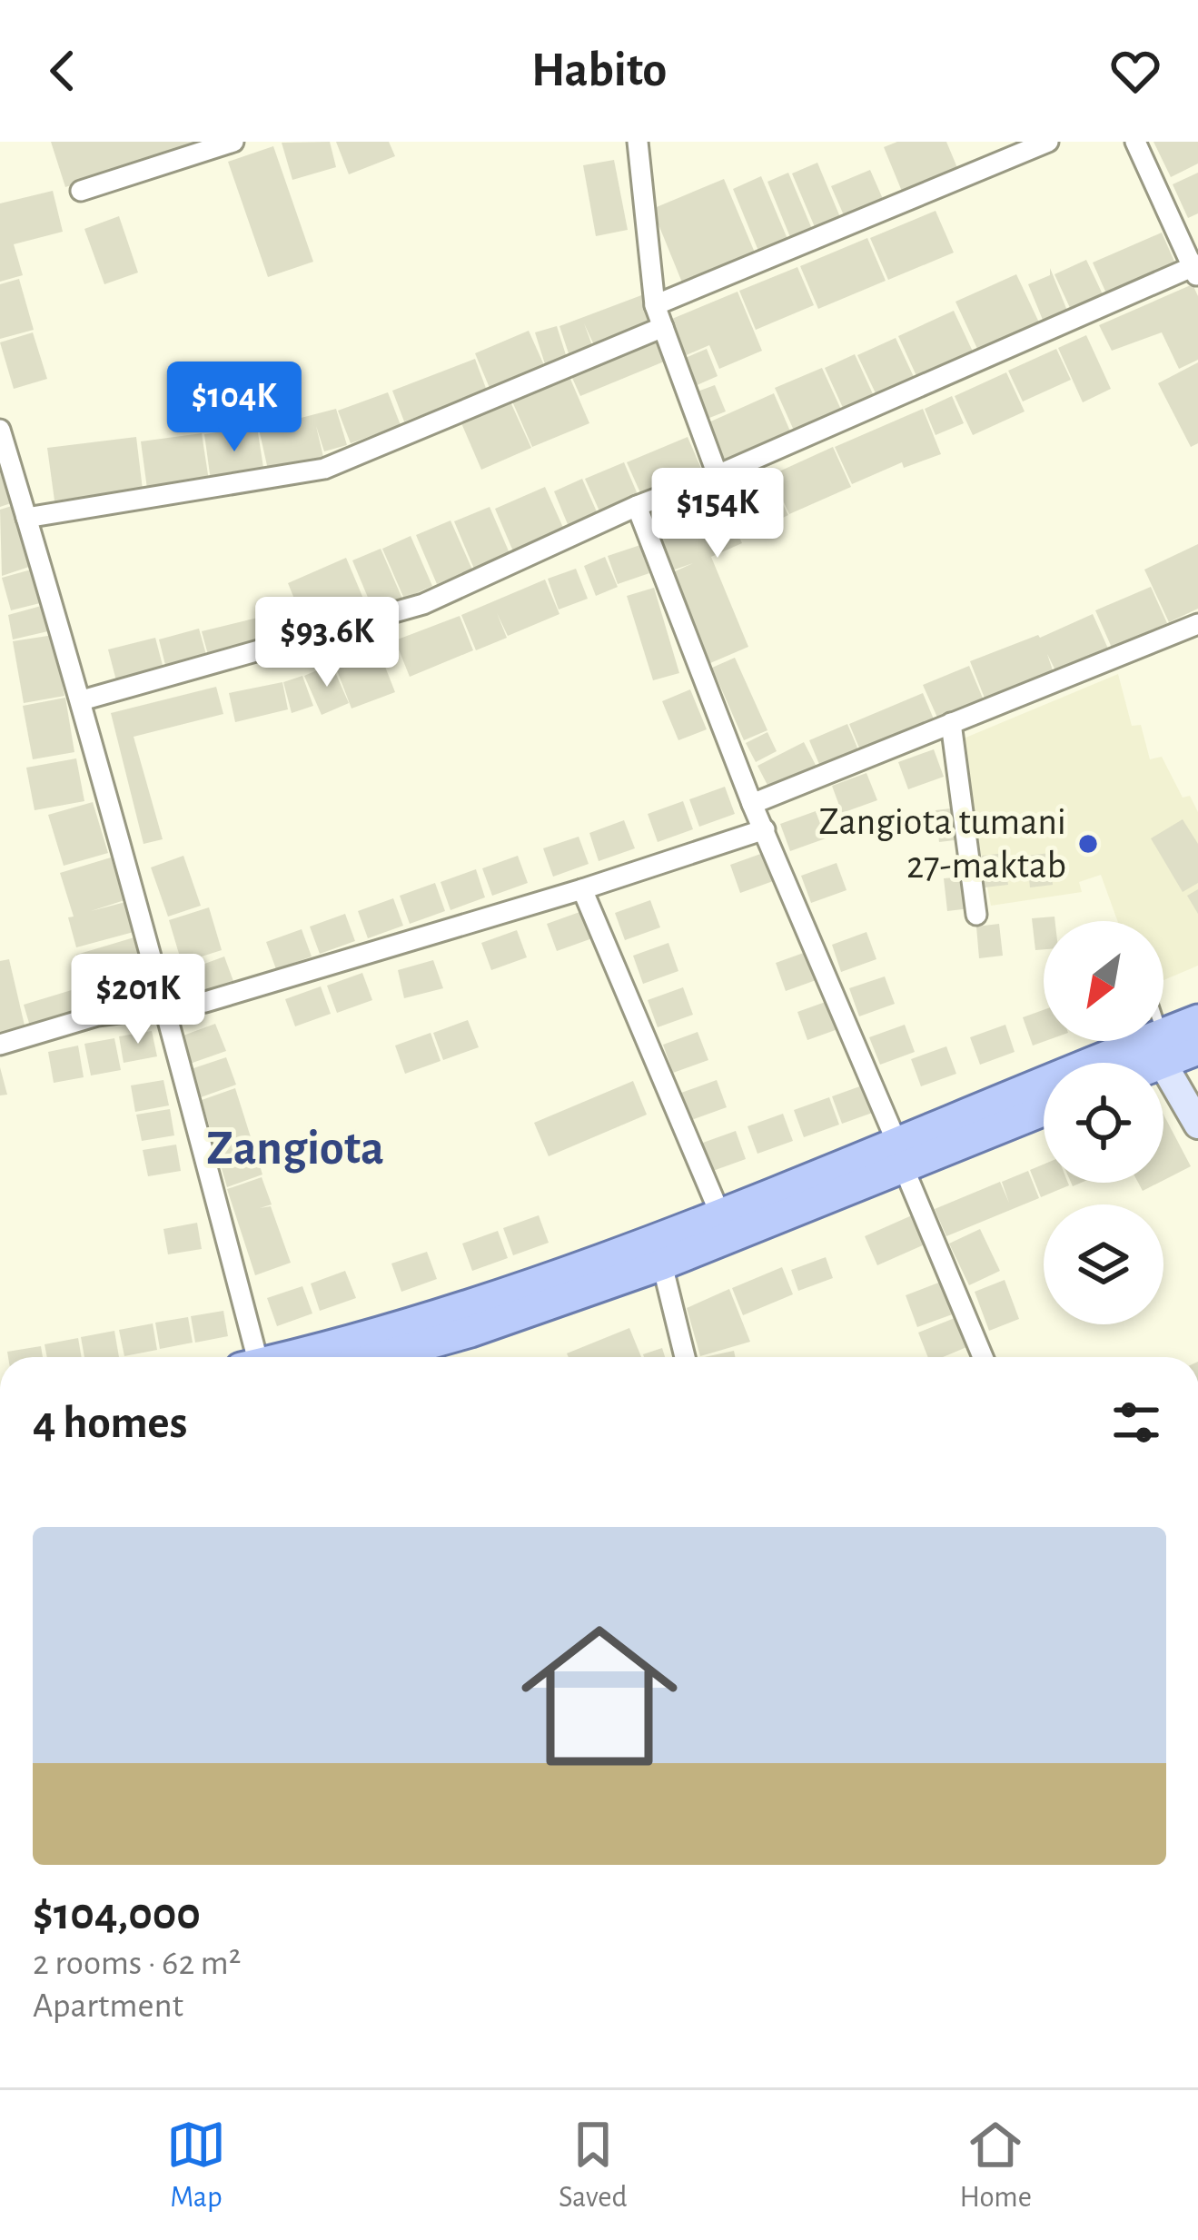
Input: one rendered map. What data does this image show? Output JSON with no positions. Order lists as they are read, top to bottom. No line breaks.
{"districts":["Zangiota"],"places":["Zangiota tumani 27-maktab"],"north":"bottom left","page":{"header":"Habito","price":["$104K","$154K","$93.6K","$201K"],"heading":"4 homes","list":[{"name":"$104,000","note":"2 rooms · 62 m² · Apartment"}],"tabs":["Map","Saved","Home"]}}
